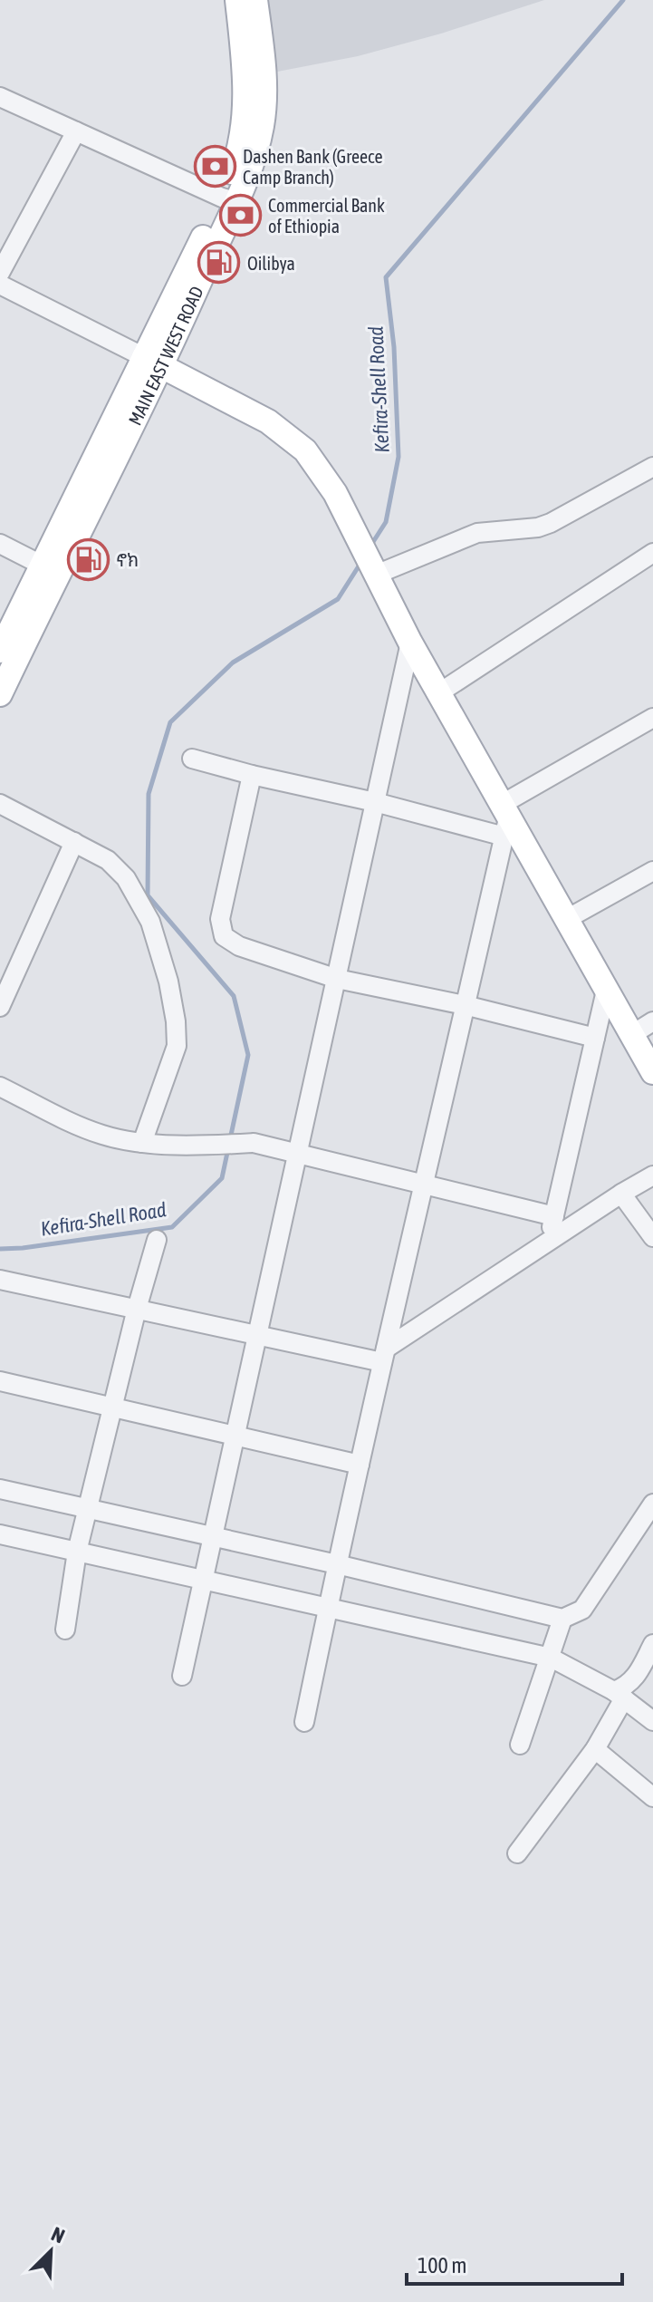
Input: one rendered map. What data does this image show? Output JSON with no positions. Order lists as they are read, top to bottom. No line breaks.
{"streets":{"main road":["MAIN EAST WEST ROAD"]},"water":["Kefira-Shell Road"],"places":{"bank":["Dashen Bank (Greece Camp Branch)","Commercial Bank of Ethiopia"],"fuel station":["Oilibya","ኖክ"]},"scale_bar":"100 m","north":"top right"}
